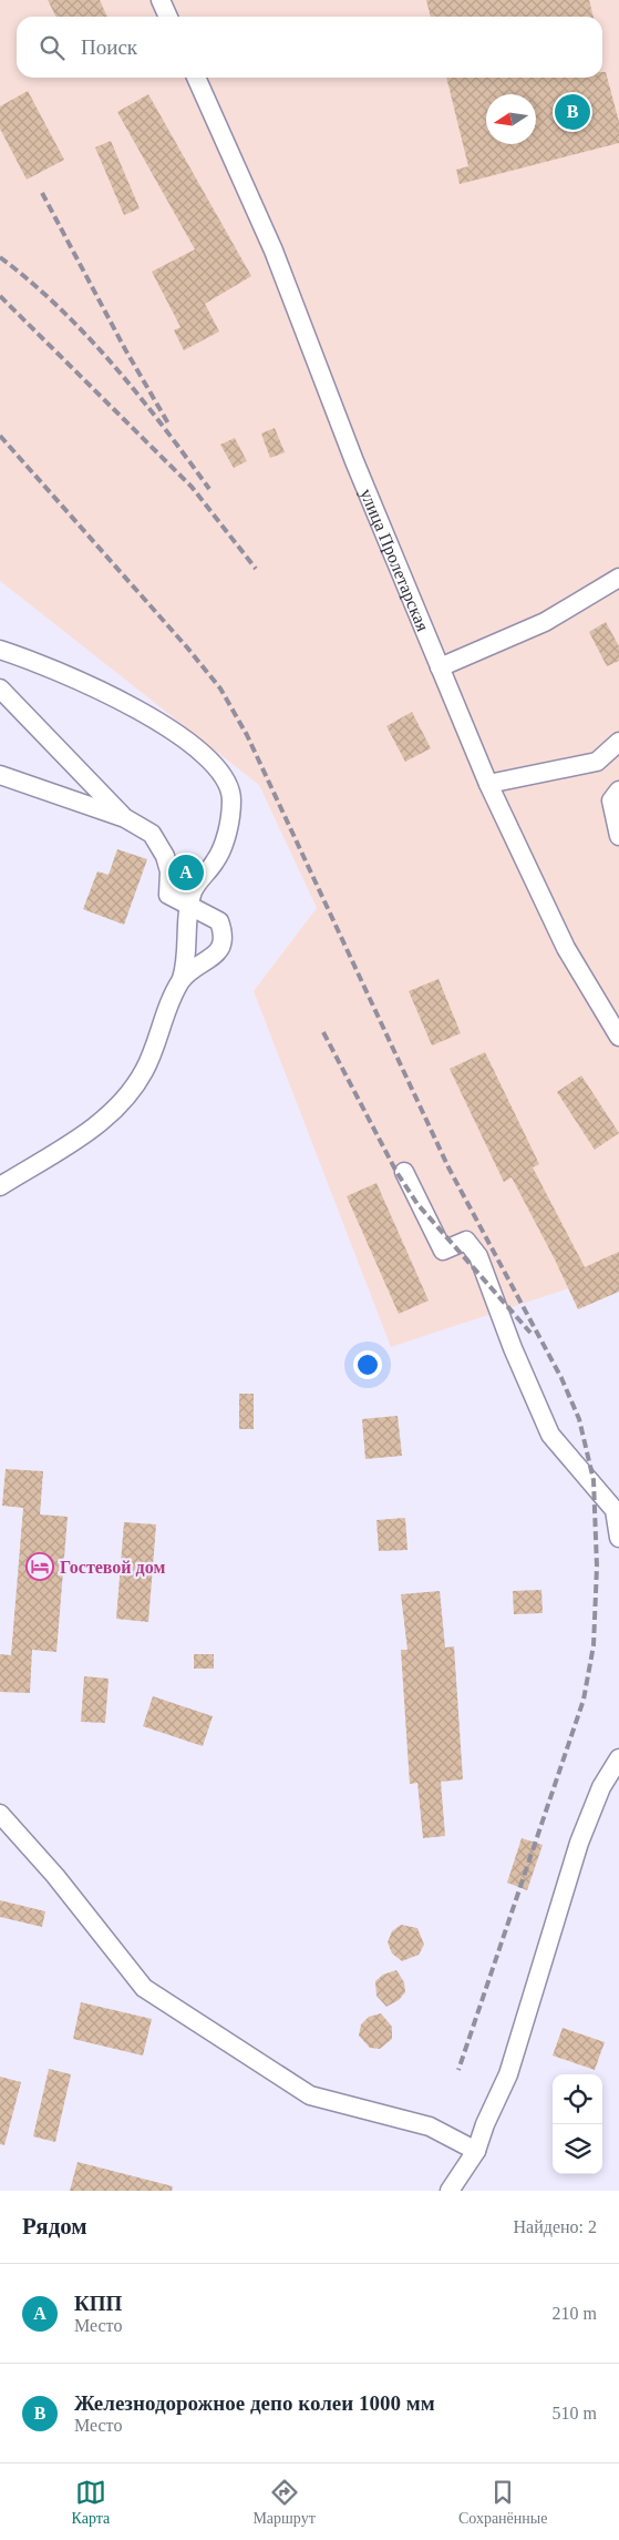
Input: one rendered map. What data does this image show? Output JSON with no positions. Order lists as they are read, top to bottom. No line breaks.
{"streets":{"street":["улица Пролетарская"]},"places":{"hotel":["Гостевой дом"]},"north":"left","page":{"search":"Поиск","pins":["B","A"],"heading":["Рядом","Найдено: 2"],"list":[{"mark":"A","name":"КПП","note":"Место","value":"210 m"},{"mark":"B","name":"Железнодорожное депо колеи 1000 мм","note":"Место","value":"510 m"}],"nav":["Карта","Маршрут","Сохранённые"]}}
